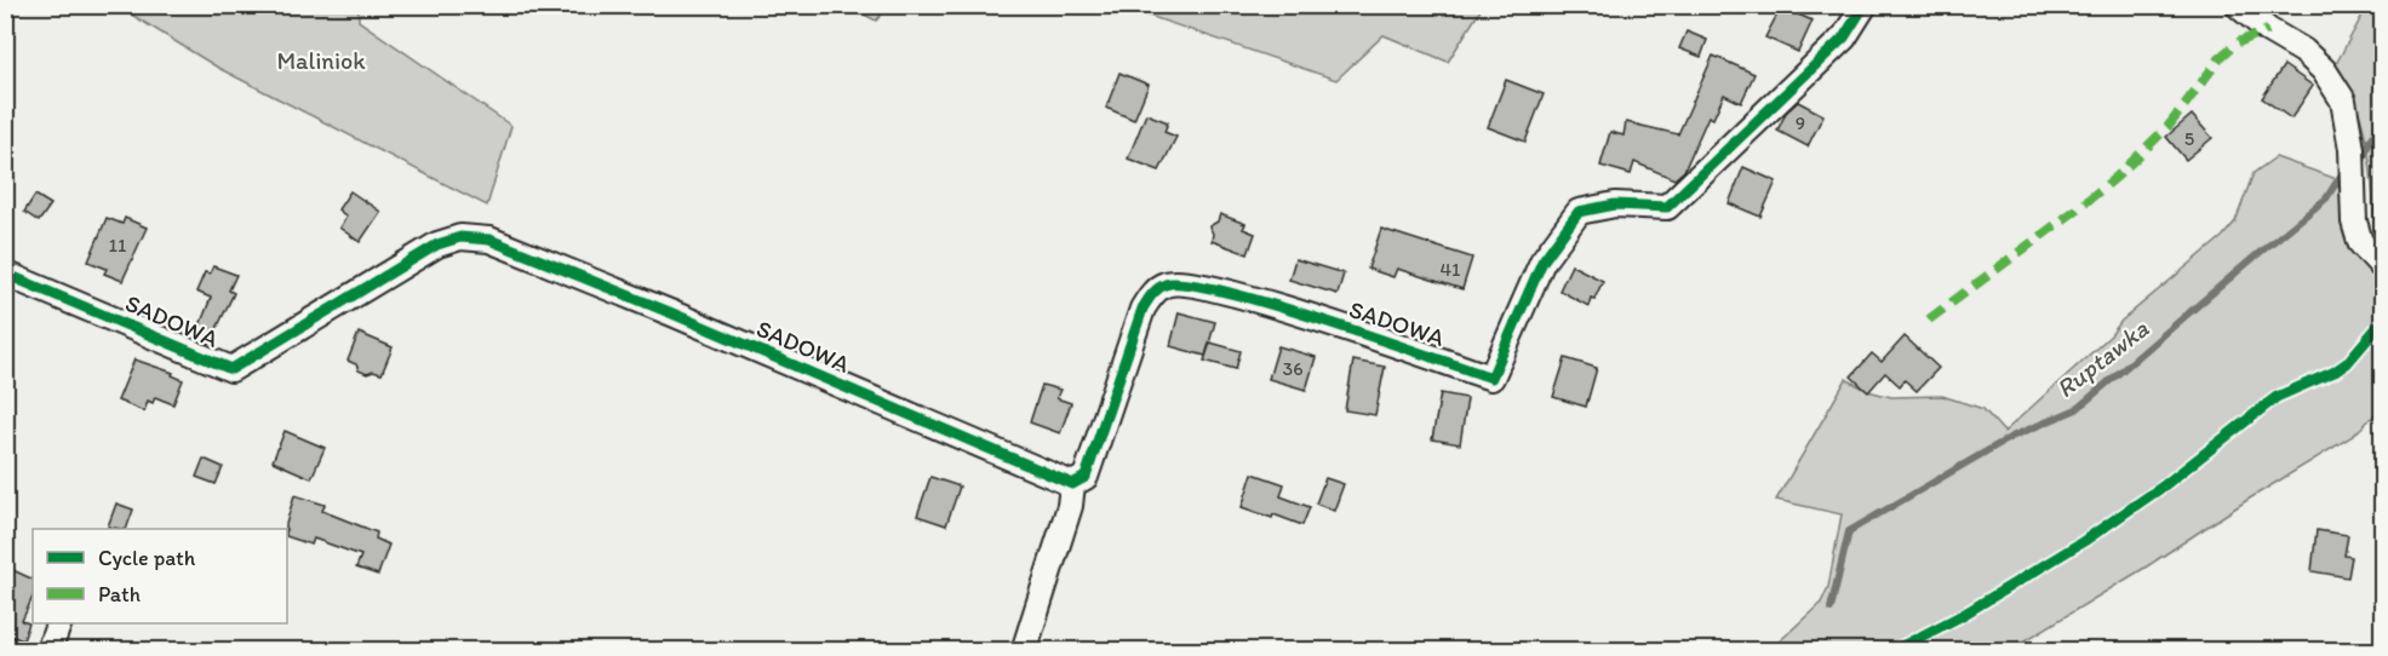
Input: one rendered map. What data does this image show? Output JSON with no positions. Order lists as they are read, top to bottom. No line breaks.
{"streets":{"street":["SADOWA"]},"water":["Ruptawka"],"parks":["Maliniok"],"house_numbers":["9","5","11","41","36"],"legend":["Cycle path","Path"]}
